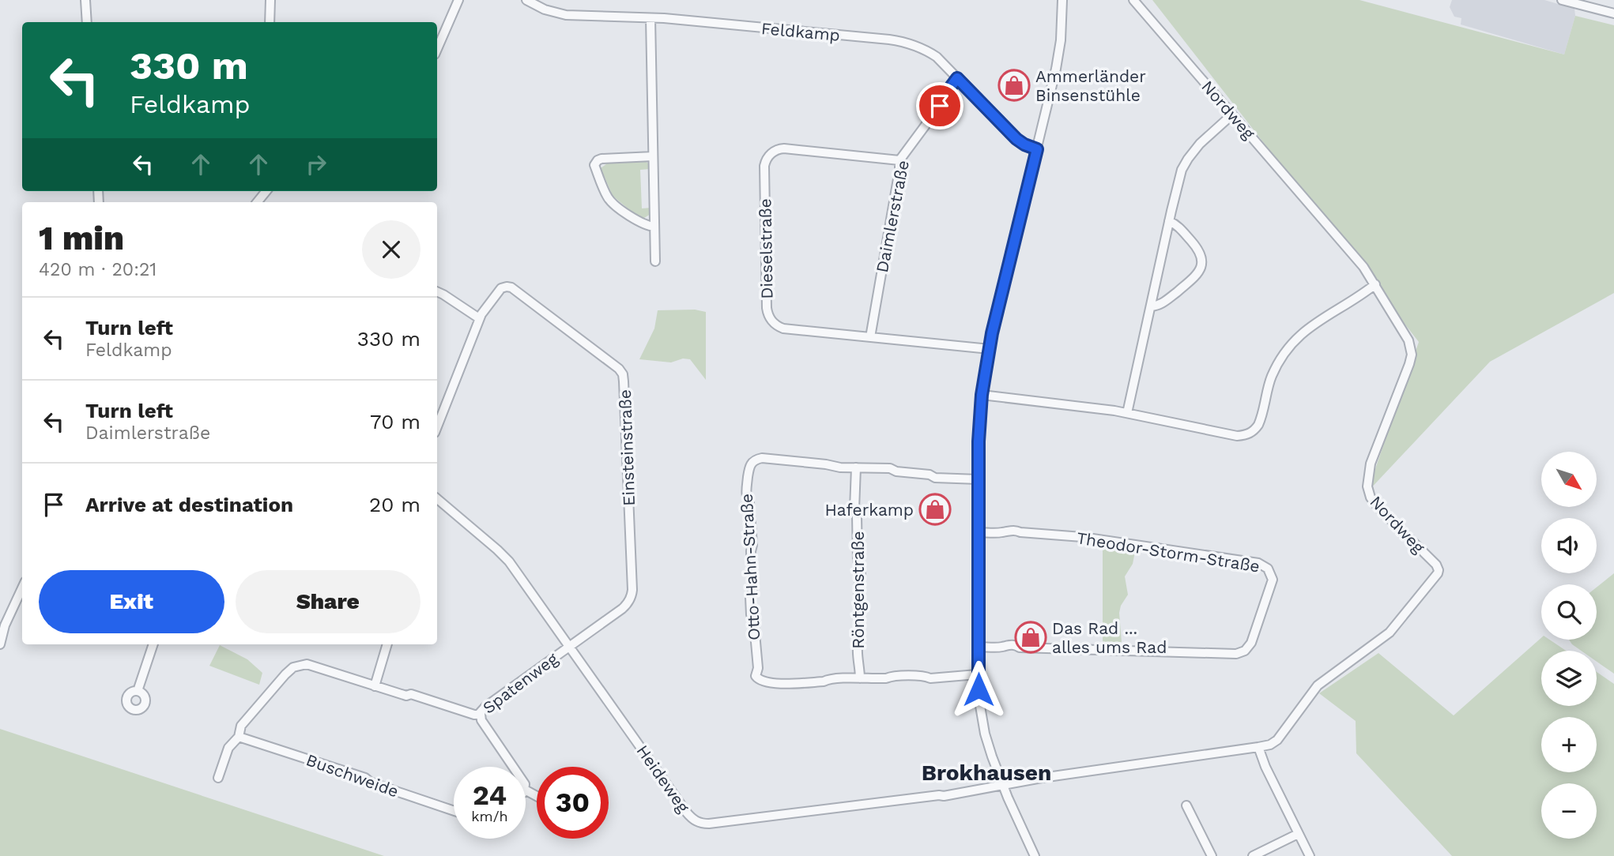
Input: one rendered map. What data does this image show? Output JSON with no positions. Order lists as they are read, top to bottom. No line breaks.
{"streets":{"street":["Feldkamp","Nordweg","Daimlerstraße","Dieselstraße","Einsteinstraße","Theodor-Storm-Straße","Otto-Hahn-Straße","Röntgenstraße","Spatenweg","Buschweide","Heideweg"]},"crossings":[["Feldkamp","Daimlerstraße"],["Nordweg","Heideweg"],["Daimlerstraße","Dieselstraße"],["Einsteinstraße","Spatenweg"],["Einsteinstraße","Heideweg"],["Otto-Hahn-Straße","Röntgenstraße"],["Spatenweg","Buschweide"],["Spatenweg","Heideweg"]],"districts":["Brokhausen"],"places":{"shop":["Ammerländer Binsenstühle","Haferkamp","Das Rad ... alles ums Rad"]},"north":"bottom right","page":{"turn":["330 m","Feldkamp"],"heading":["1 min","420 m · 20:21"],"list":[{"name":"Turn left","note":"Feldkamp","value":"330 m"},{"name":"Turn left","note":"Daimlerstraße","value":"70 m"},{"name":"Arrive at destination","value":"20 m"}],"map_buttons":["+","−"],"buttons":["Exit","Share"],"speed":"24 km/h","limit":"30"}}
